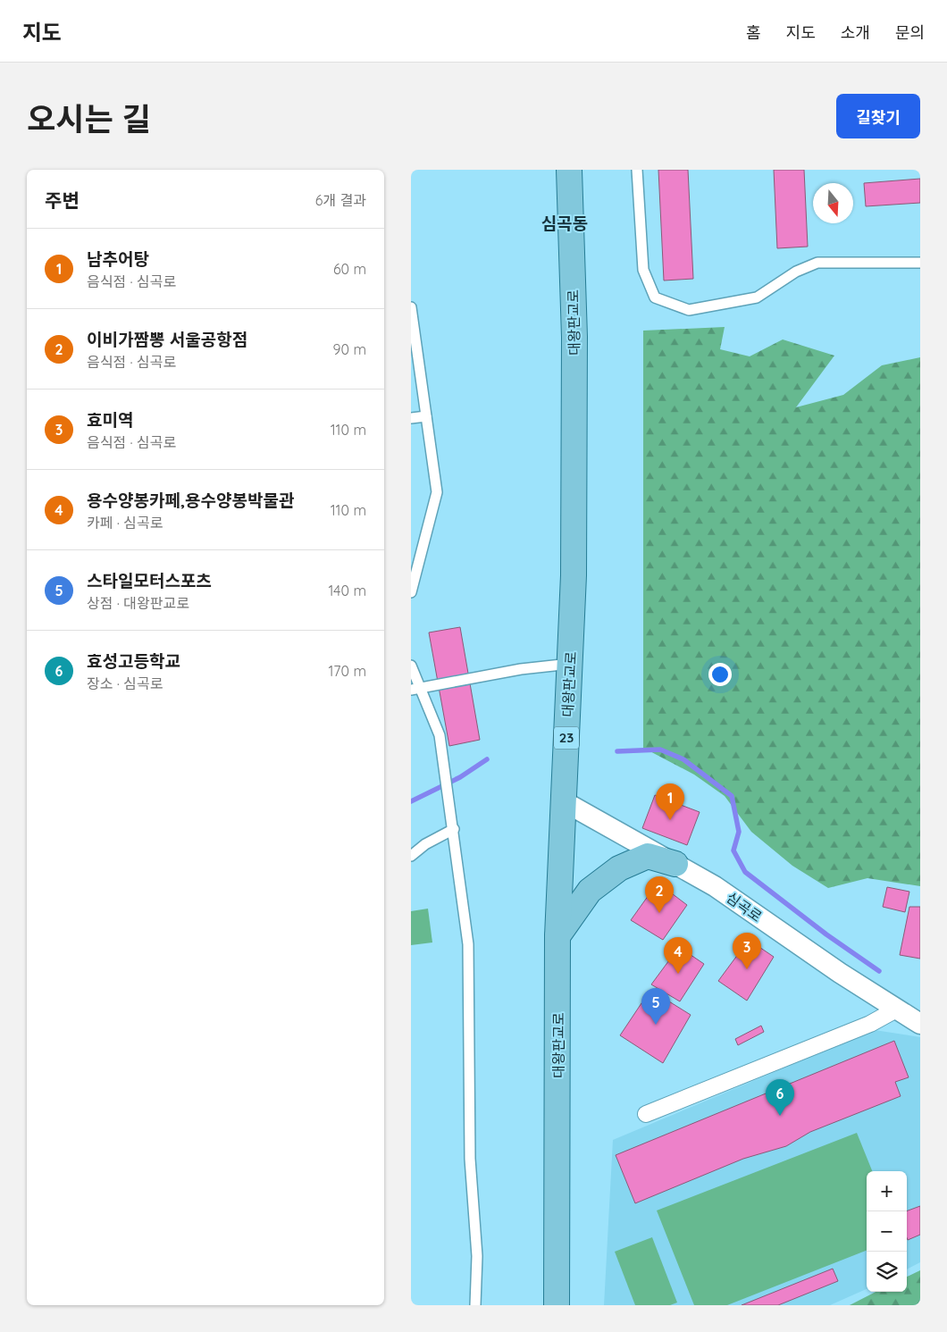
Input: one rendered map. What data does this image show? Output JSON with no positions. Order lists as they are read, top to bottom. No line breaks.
{"streets":{"main road":["대왕판교로","23"],"street":["심곡로"]},"crossings":[["대왕판교로","심곡로"]],"districts":["심곡동"],"north":"bottom","page":{"header":"지도","nav":["홈","지도","소개","문의"],"title":"오시는 길","buttons":"길찾기","heading":["주변","6개 결과"],"list":[{"mark":"1","name":"남추어탕","note":"음식점 · 심곡로","value":"60 m"},{"mark":"2","name":"이비가짬뽕 서울공항점","note":"음식점 · 심곡로","value":"90 m"},{"mark":"3","name":"효미역","note":"음식점 · 심곡로","value":"110 m"},{"mark":"4","name":"용수양봉카페,용수양봉박물관","note":"카페 · 심곡로","value":"110 m"},{"mark":"5","name":"스타일모터스포츠","note":"상점 · 대왕판교로","value":"140 m"},{"mark":"6","name":"효성고등학교","note":"장소 · 심곡로","value":"170 m"}],"pins":["1","2","3","4","5","6"],"map_buttons":["+","−"]}}
